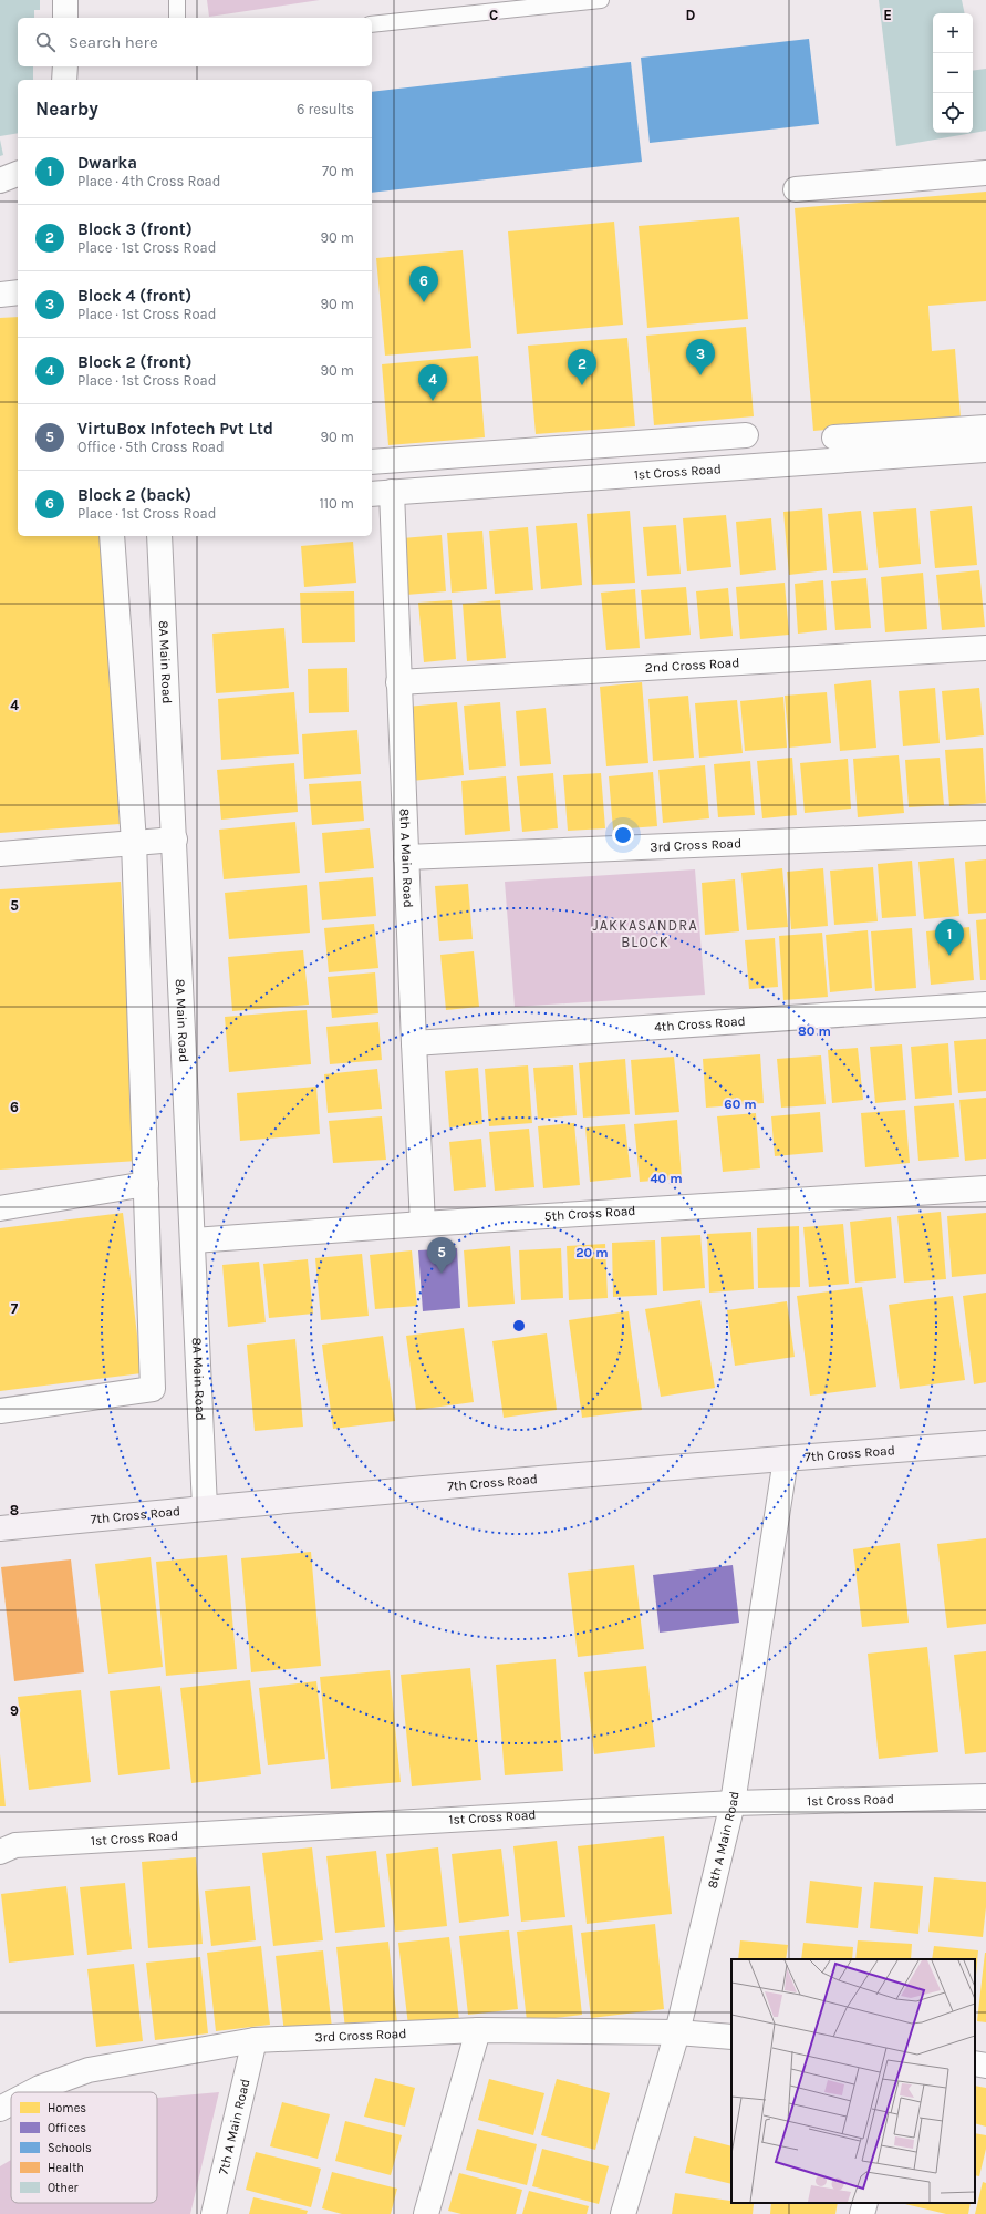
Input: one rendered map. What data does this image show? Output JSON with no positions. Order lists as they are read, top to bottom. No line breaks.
{"streets":{"street":["1st Cross Road","8A Main Road","2nd Cross Road","3rd Cross Road","8th A Main Road","4th Cross Road","5th Cross Road","7th Cross Road","7th A Main Road"]},"crossings":[["1st Cross Road","8th A Main Road"],["8A Main Road","5th Cross Road"],["8A Main Road","7th Cross Road"],["2nd Cross Road","8th A Main Road"],["3rd Cross Road","8th A Main Road"],["3rd Cross Road","7th A Main Road"],["8th A Main Road","4th Cross Road"],["8th A Main Road","5th Cross Road"],["8th A Main Road","7th Cross Road"]],"districts":["JAKKASANDRA BLOCK"],"legend":["Homes","Offices","Schools","Health","Other"],"page":{"map_buttons":["+","−"],"search":"Search here","heading":["Nearby","6 results"],"list":[{"mark":"1","name":"Dwarka","note":"Place · 4th Cross Road","value":"70 m"},{"mark":"2","name":"Block 3 (front)","note":"Place · 1st Cross Road","value":"90 m"},{"mark":"3","name":"Block 4 (front)","note":"Place · 1st Cross Road","value":"90 m"},{"mark":"4","name":"Block 2 (front)","note":"Place · 1st Cross Road","value":"90 m"},{"mark":"5","name":"VirtuBox Infotech Pvt Ltd","note":"Office · 5th Cross Road","value":"90 m"},{"mark":"6","name":"Block 2 (back)","note":"Place · 1st Cross Road","value":"110 m"}],"pins":["6","3","2","4","1","5"]},"grid":{"columns":["C","D","E"],"rows":["4","5","6","7","8","9"]},"rings":["80 m","60 m","40 m","20 m"]}
